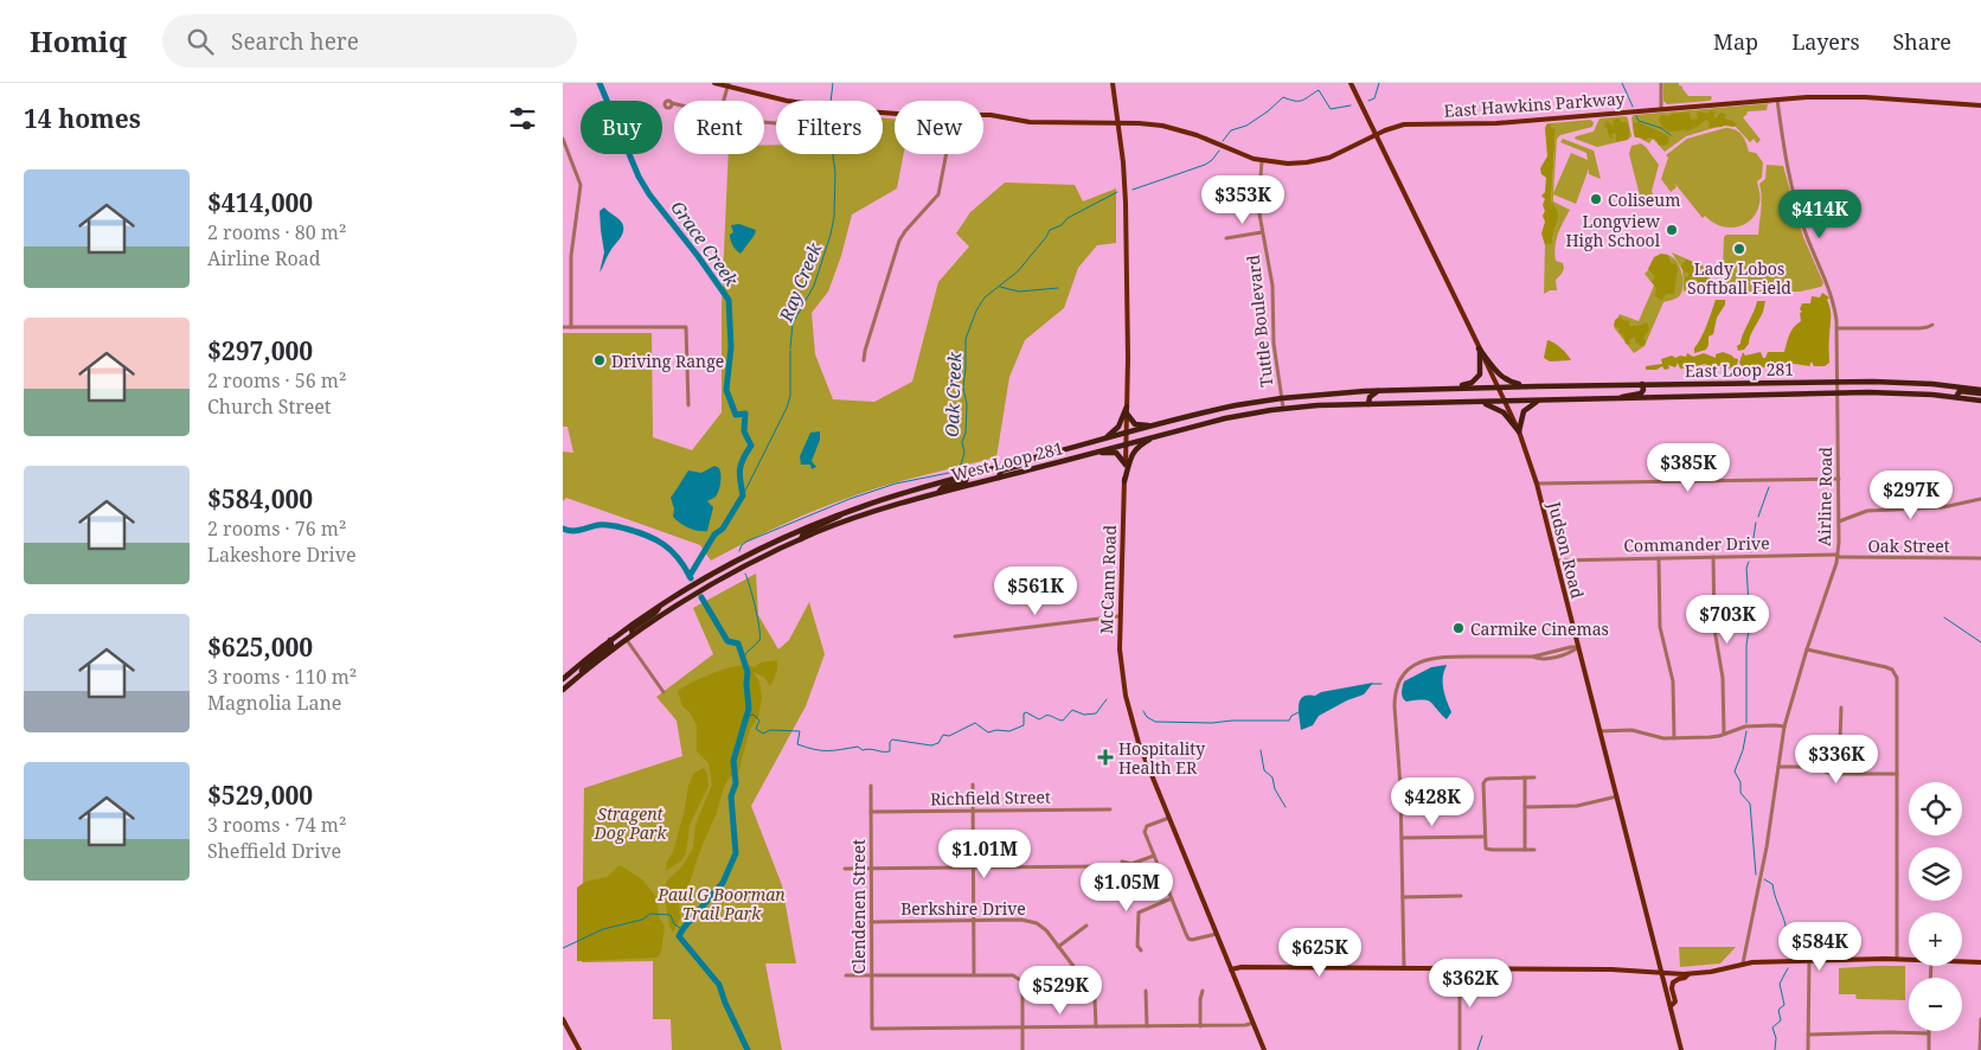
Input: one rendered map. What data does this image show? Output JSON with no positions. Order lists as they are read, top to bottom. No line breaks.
{"streets":{"highway":["East Loop 281","West Loop 281"],"main road":["East Hawkins Parkway","Judson Road","McCann Road"],"street":["Tuttle Boulevard","Airline Road","Commander Drive","Oak Street","Richfield Street","Clendenen Street","Berkshire Drive"]},"crossings":[["East Hawkins Parkway","Tuttle Boulevard"],["East Hawkins Parkway","Airline Road"],["East Hawkins Parkway","Judson Road"],["East Hawkins Parkway","McCann Road"],["Tuttle Boulevard","West Loop 281"],["East Loop 281","West Loop 281"],["East Loop 281","Airline Road"],["East Loop 281","Judson Road"],["West Loop 281","Judson Road"],["West Loop 281","McCann Road"],["Airline Road","Commander Drive"],["Airline Road","Oak Street"],["Commander Drive","Oak Street"],["Commander Drive","Judson Road"],["Richfield Street","Clendenen Street"],["Clendenen Street","Berkshire Drive"]],"water":["Grace Creek","Ray Creek","Oak Creek"],"parks":["Stragent Dog Park","Paul G Boorman Trail Park"],"places":{"other":["Coliseum","Longview High School","Lady Lobos Softball Field","Driving Range","Carmike Cinemas"],"health":["Hospitality Health ER"]},"page":{"header":"Homiq","search":"Search here","nav":["Map","Layers","Share"],"heading":"14 homes","chip":["Buy","Rent","Filters","New"],"list":[{"name":"$414,000","note":"2 rooms · 80 m² · Airline Road"},{"name":"$297,000","note":"2 rooms · 56 m² · Church Street"},{"name":"$584,000","note":"2 rooms · 76 m² · Lakeshore Drive"},{"name":"$625,000","note":"3 rooms · 110 m² · Magnolia Lane"},{"name":"$529,000","note":"3 rooms · 74 m² · Sheffield Drive"}],"price":["$353K","$414K","$385K","$297K","$561K","$703K","$336K","$428K","$1.01M","$1.05M","$584K","$625K","$362K","$529K"],"map_buttons":["+","−"]}}
